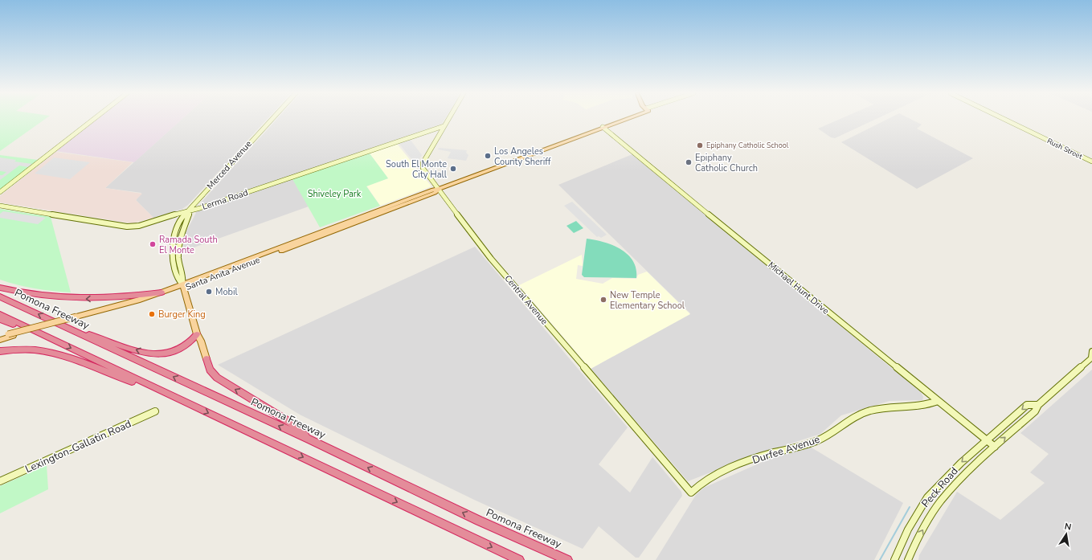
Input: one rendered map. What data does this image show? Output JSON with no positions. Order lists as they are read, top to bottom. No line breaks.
{"streets":{"highway":["Pomona Freeway"],"main road":["Santa Anita Avenue"],"street":["Rush Street","Merced Avenue","Lerma Road","Michael Hunt Drive","Central Avenue","Lexington-Gallatin Road","Durfee Avenue","Peck Road"]},"crossings":[["Merced Avenue","Lerma Road"],["Merced Avenue","Santa Anita Avenue"],["Lerma Road","Central Avenue"],["Santa Anita Avenue","Michael Hunt Drive"],["Santa Anita Avenue","Central Avenue"],["Michael Hunt Drive","Durfee Avenue"],["Michael Hunt Drive","Peck Road"],["Central Avenue","Durfee Avenue"]],"parks":["Shiveley Park"],"places":["Epiphany Catholic School","Los Angeles County Sheriff","Epiphany Catholic Church","South El Monte City Hall","Ramada South El Monte","Mobil","New Temple Elementary School","Burger King"],"north":"top"}
